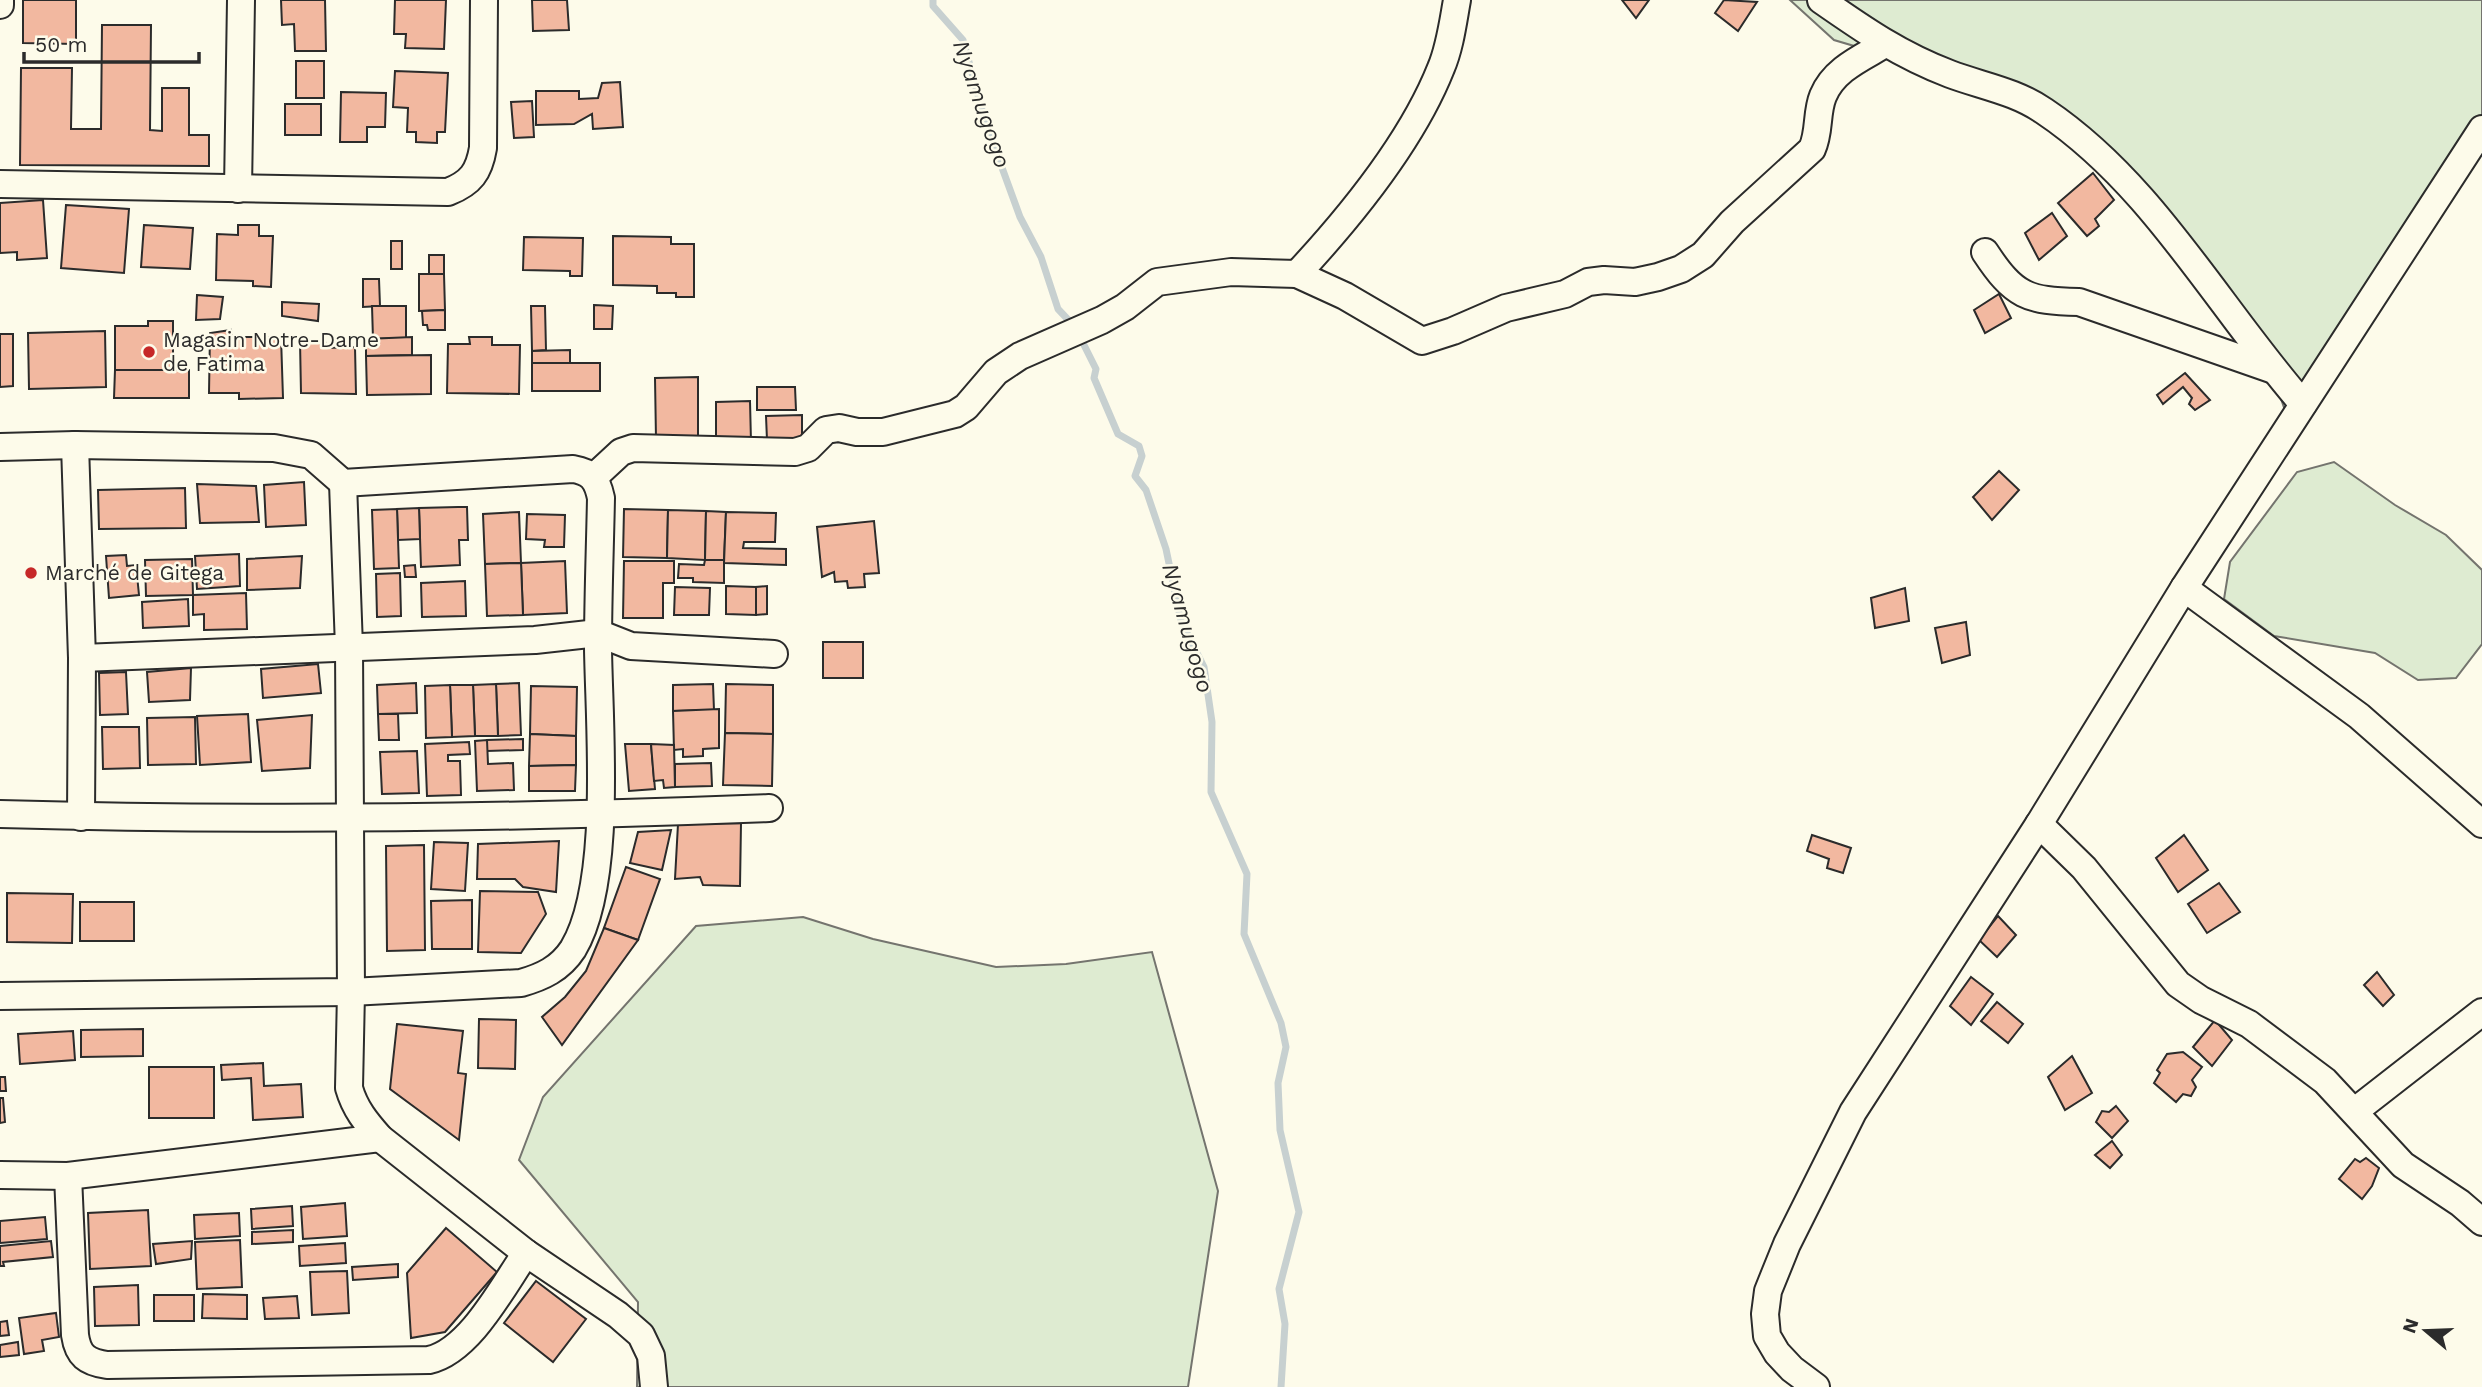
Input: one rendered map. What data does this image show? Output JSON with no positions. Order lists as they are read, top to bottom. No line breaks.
{"water":["Nyamugogo"],"places":["Magasin Notre-Dame de Fatima","Marché de Gitega"],"scale_bar":"50 m","north":"left"}
